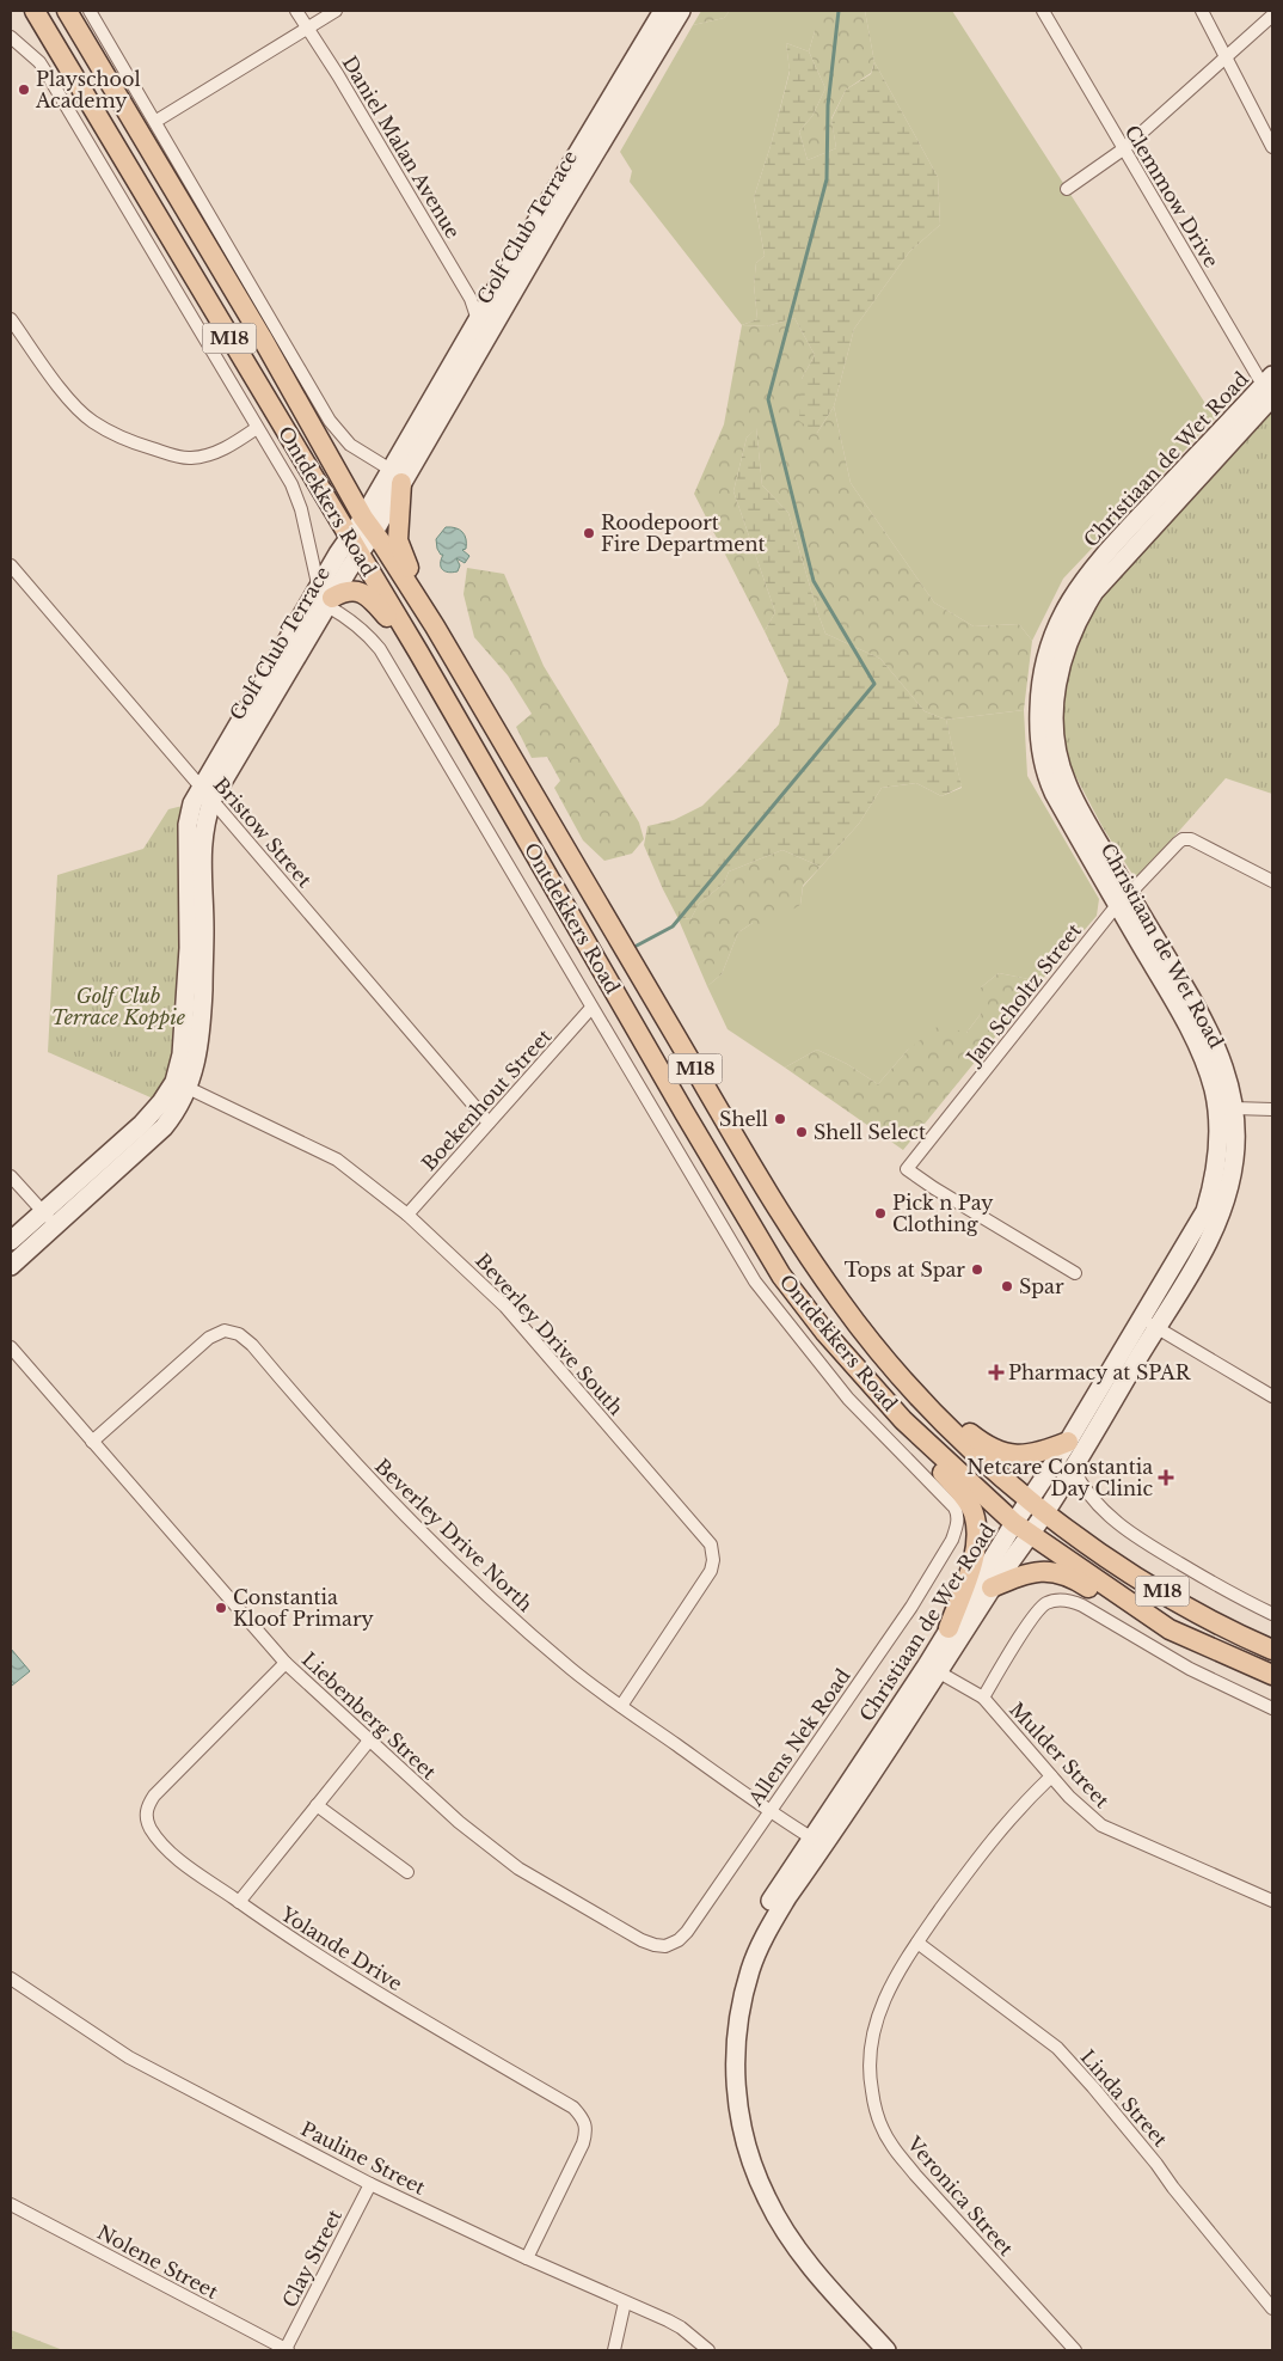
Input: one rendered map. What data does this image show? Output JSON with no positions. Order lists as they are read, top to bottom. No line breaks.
{"streets":{"main road":["Golf Club Terrace","M18","Christiaan de Wet Road","Ontdekkers Road"],"street":["Daniel Malan Avenue","Clemmow Drive","Bristow Street","Jan Scholtz Street","Boekenhout Street","Beverley Drive South","Beverley Drive North","Liebenberg Street","Allens Nek Road","Mulder Street","Yolande Drive","Linda Street","Pauline Street","Veronica Street","Clay Street","Nolene Street"]},"crossings":[["Daniel Malan Avenue","Golf Club Terrace"],["Clemmow Drive","Christiaan de Wet Road"],["Golf Club Terrace","Ontdekkers Road"],["Golf Club Terrace","Bristow Street"],["Golf Club Terrace","Beverley Drive South"],["Christiaan de Wet Road","Ontdekkers Road"],["Christiaan de Wet Road","Jan Scholtz Street"],["Christiaan de Wet Road","Beverley Drive North"],["Christiaan de Wet Road","Mulder Street"],["Ontdekkers Road","Boekenhout Street"],["Ontdekkers Road","Allens Nek Road"],["Bristow Street","Boekenhout Street"],["Boekenhout Street","Beverley Drive South"],["Beverley Drive South","Beverley Drive North"],["Beverley Drive North","Liebenberg Street"],["Beverley Drive North","Allens Nek Road"],["Liebenberg Street","Allens Nek Road"],["Liebenberg Street","Yolande Drive"],["Mulder Street","Veronica Street"],["Yolande Drive","Pauline Street"],["Linda Street","Veronica Street"],["Pauline Street","Clay Street"],["Clay Street","Nolene Street"]],"parks":["Golf Club Terrace Koppie"],"places":{"other":["Playschool Academy","Roodepoort Fire Department","Shell","Shell Select","Pick n Pay Clothing","Tops at Spar","Spar","Constantia Kloof Primary"],"health":["Pharmacy at SPAR","Netcare Constantia Day Clinic"]}}
